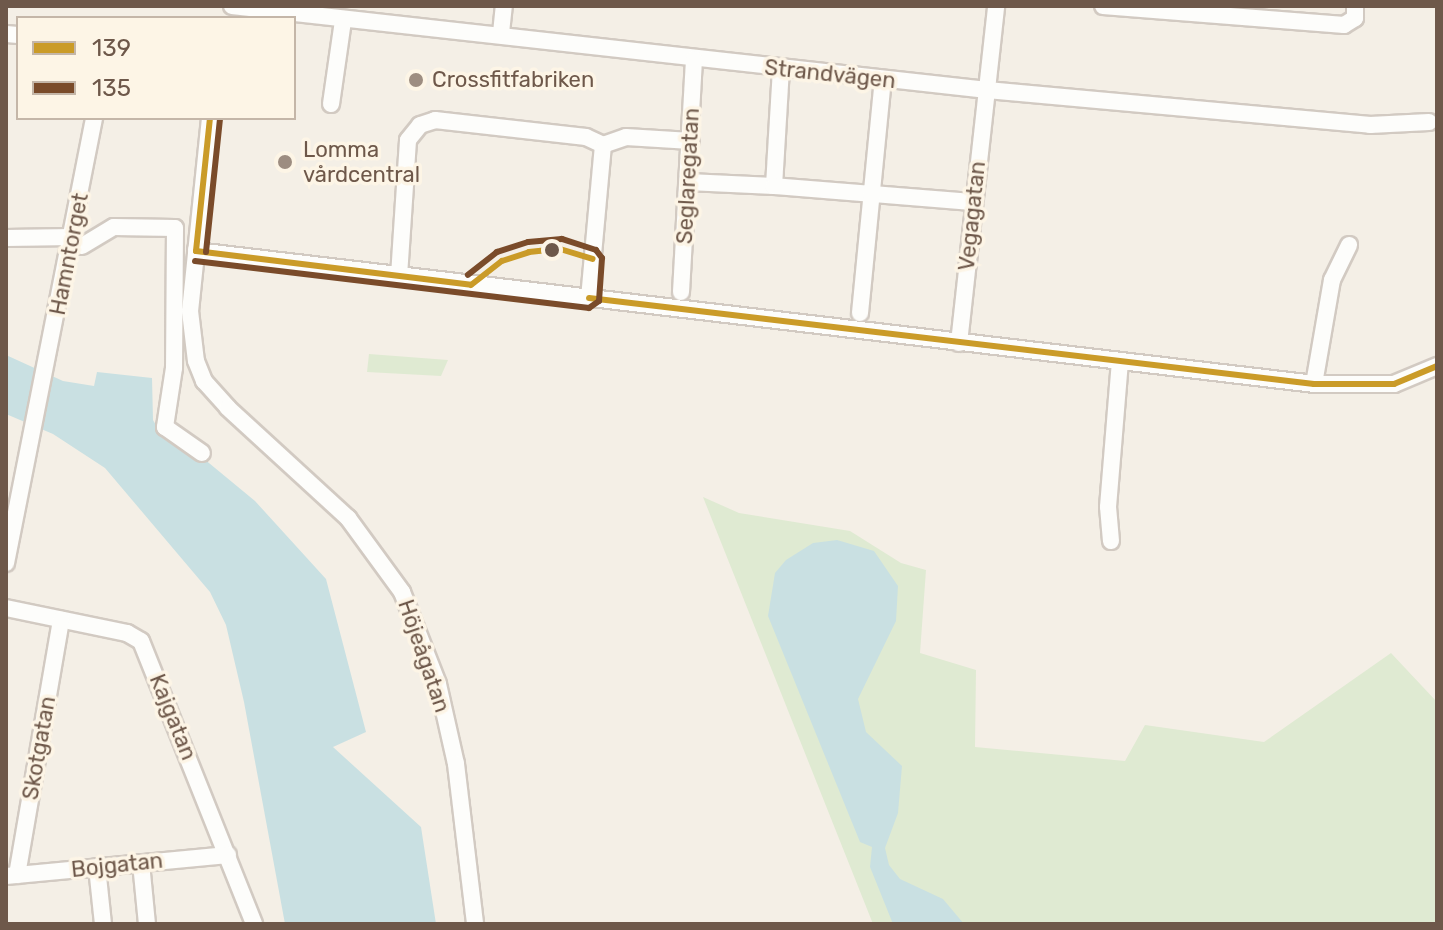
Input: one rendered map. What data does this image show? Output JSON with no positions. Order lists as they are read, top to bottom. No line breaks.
{"streets":{"street":["Strandvägen","Seglaregatan","Vegagatan","Hamntorget","Höjeågatan","Kajgatan","Skotgatan","Bojgatan"]},"crossings":[["Strandvägen","Seglaregatan"],["Strandvägen","Vegagatan"],["Kajgatan","Skotgatan"],["Kajgatan","Bojgatan"],["Skotgatan","Bojgatan"]],"places":["Crossfitfabriken","Lomma vårdcentral"],"lines":["transit line 139","transit line 135"],"legend":["139","135"]}
